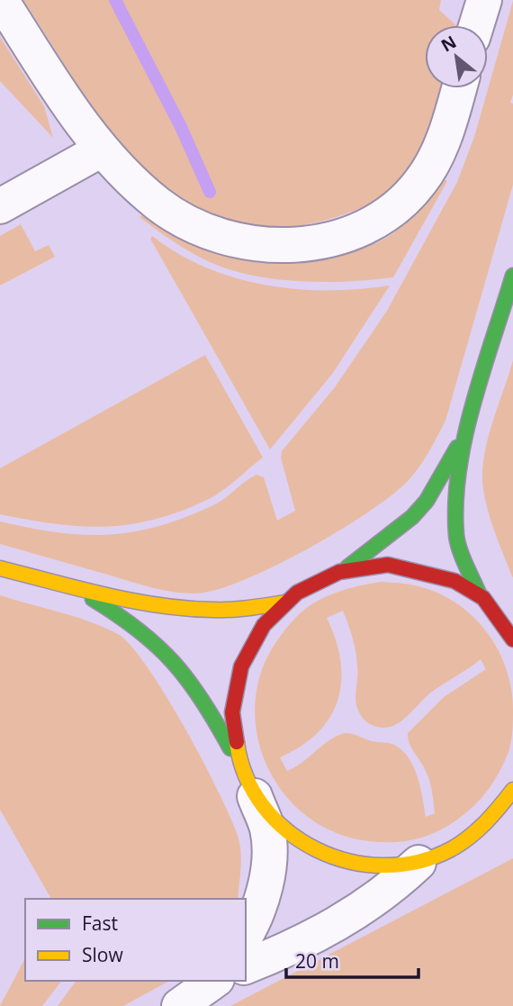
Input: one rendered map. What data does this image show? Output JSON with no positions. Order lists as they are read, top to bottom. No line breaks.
{"legend":["Fast","Slow"],"scale_bar":"20 m","north":"top left"}
